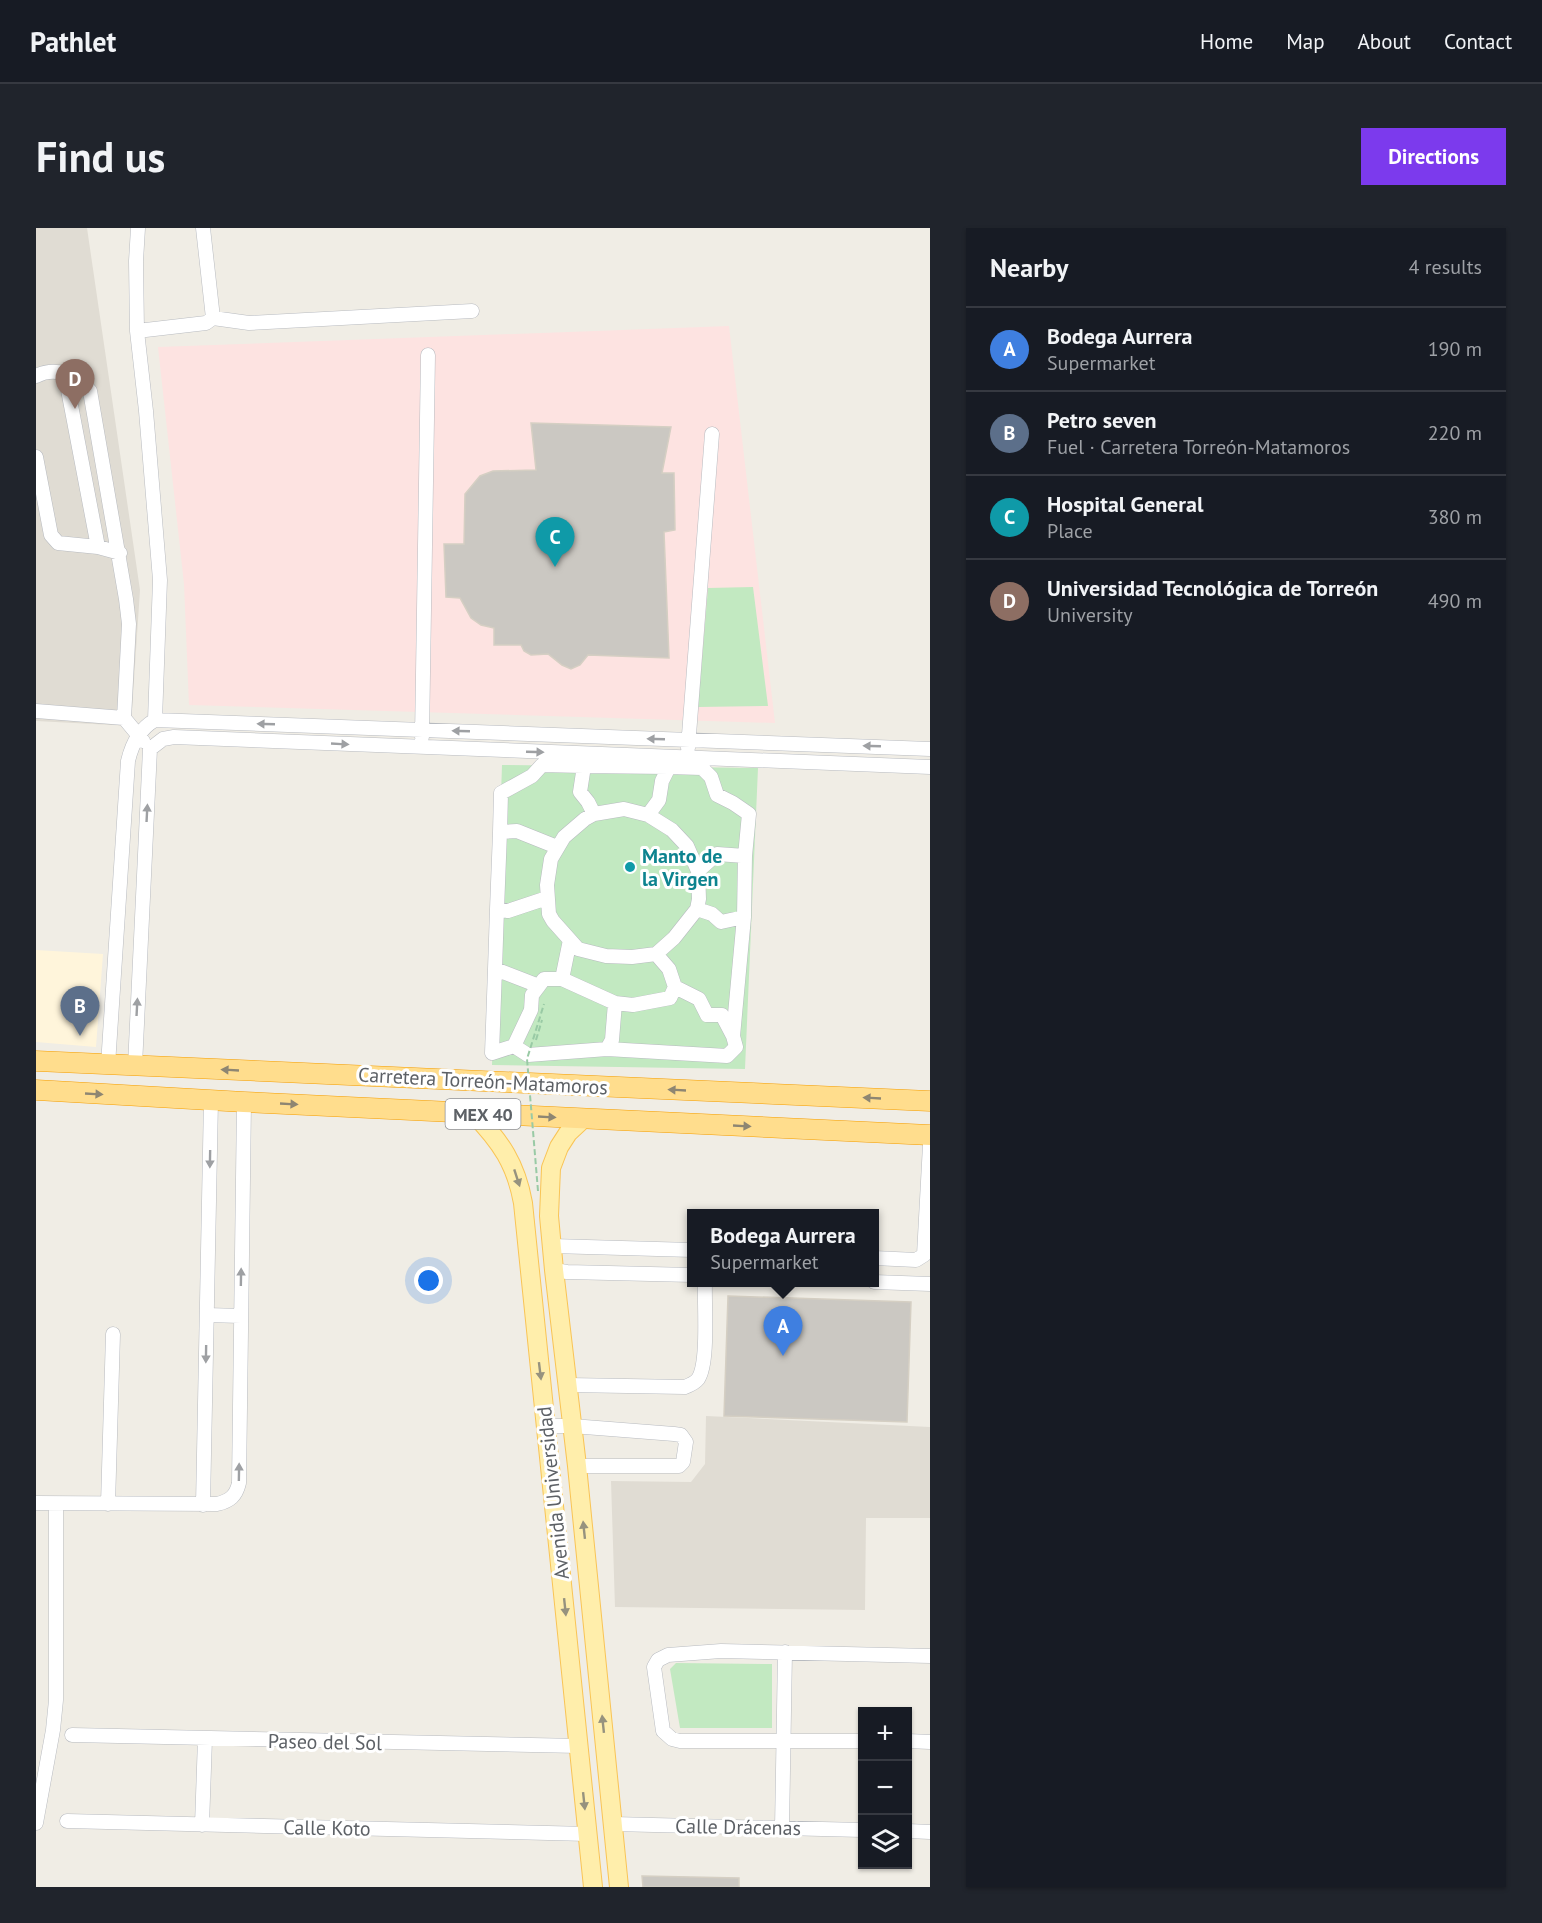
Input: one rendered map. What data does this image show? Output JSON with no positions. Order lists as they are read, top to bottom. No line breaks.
{"streets":{"highway":["Carretera Torreón-Matamoros","MEX 40"],"main road":["Avenida Universidad"],"street":["Paseo del Sol","Calle Drácenas","Calle Koto"]},"crossings":[["MEX 40","Avenida Universidad"],["Avenida Universidad","Paseo del Sol"],["Avenida Universidad","Calle Drácenas"],["Avenida Universidad","Calle Koto"]],"places":["Manto de la Virgen"],"page":{"header":"Pathlet","nav":["Home","Map","About","Contact"],"buttons":"Directions","title":"Find us","heading":["Nearby","4 results"],"list":[{"mark":"A","name":"Bodega Aurrera","note":"Supermarket","value":"190 m"},{"mark":"B","name":"Petro seven","note":"Fuel · Carretera Torreón-Matamoros","value":"220 m"},{"mark":"C","name":"Hospital General","note":"Place","value":"380 m"},{"mark":"D","name":"Universidad Tecnológica de Torreón","note":"University","value":"490 m"}],"pins":["D","C","B","A"],"popup":["Bodega Aurrera","Supermarket"],"map_buttons":["+","−"]}}
